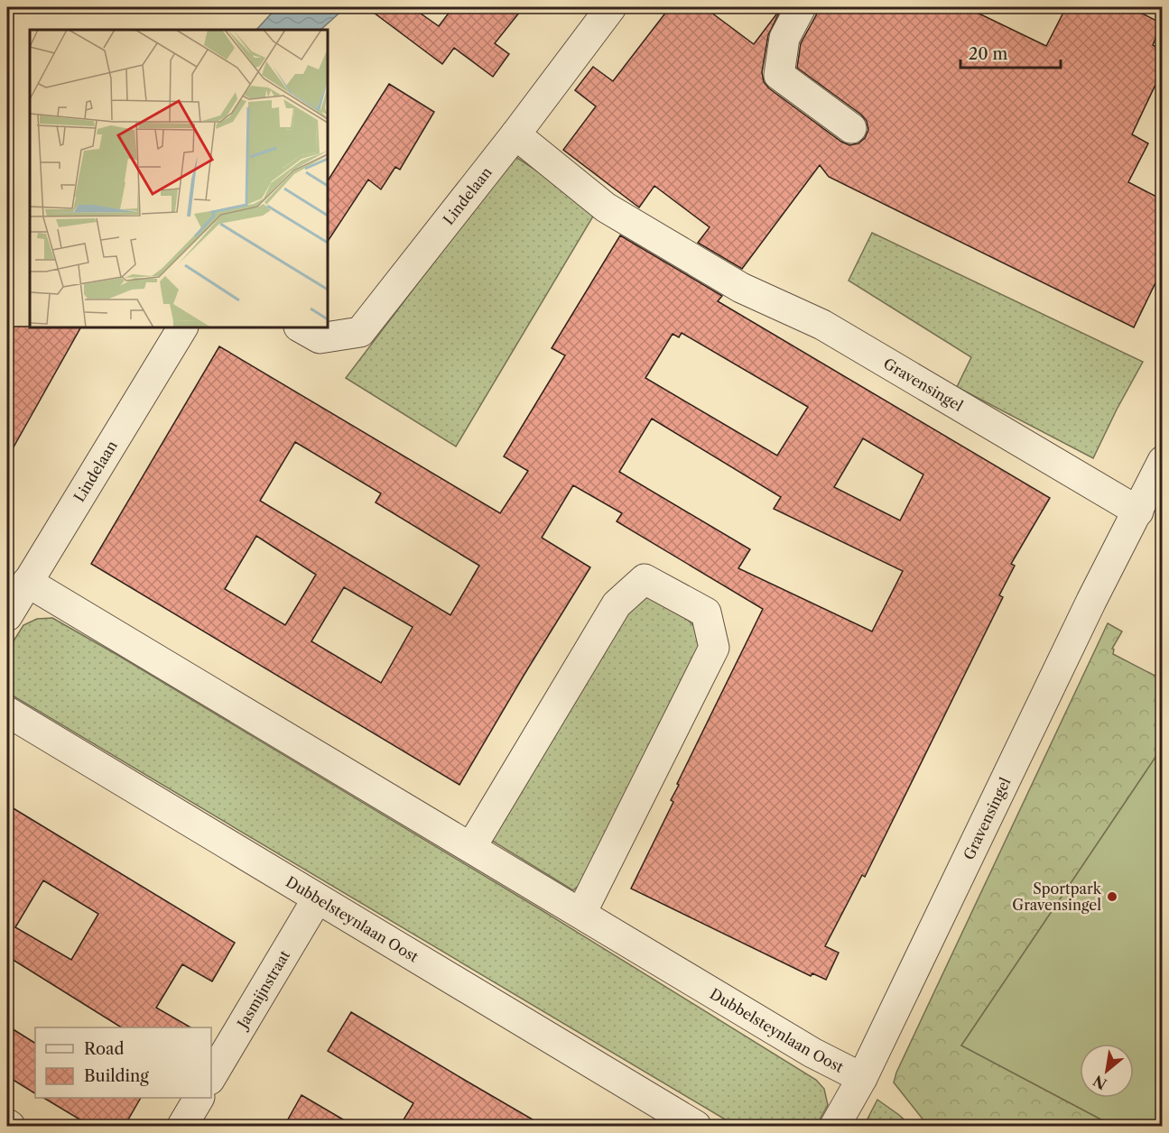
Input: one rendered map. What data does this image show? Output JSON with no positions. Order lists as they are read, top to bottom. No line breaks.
{"streets":{"street":["Lindelaan","Gravensingel","Dubbelsteynlaan Oost","Jasmijnstraat"]},"crossings":[["Lindelaan","Gravensingel"],["Lindelaan","Dubbelsteynlaan Oost"],["Gravensingel","Dubbelsteynlaan Oost"],["Dubbelsteynlaan Oost","Jasmijnstraat"]],"places":["Sportpark Gravensingel"],"legend":["Road","Building"],"scale_bar":"20 m","north":"bottom left"}
